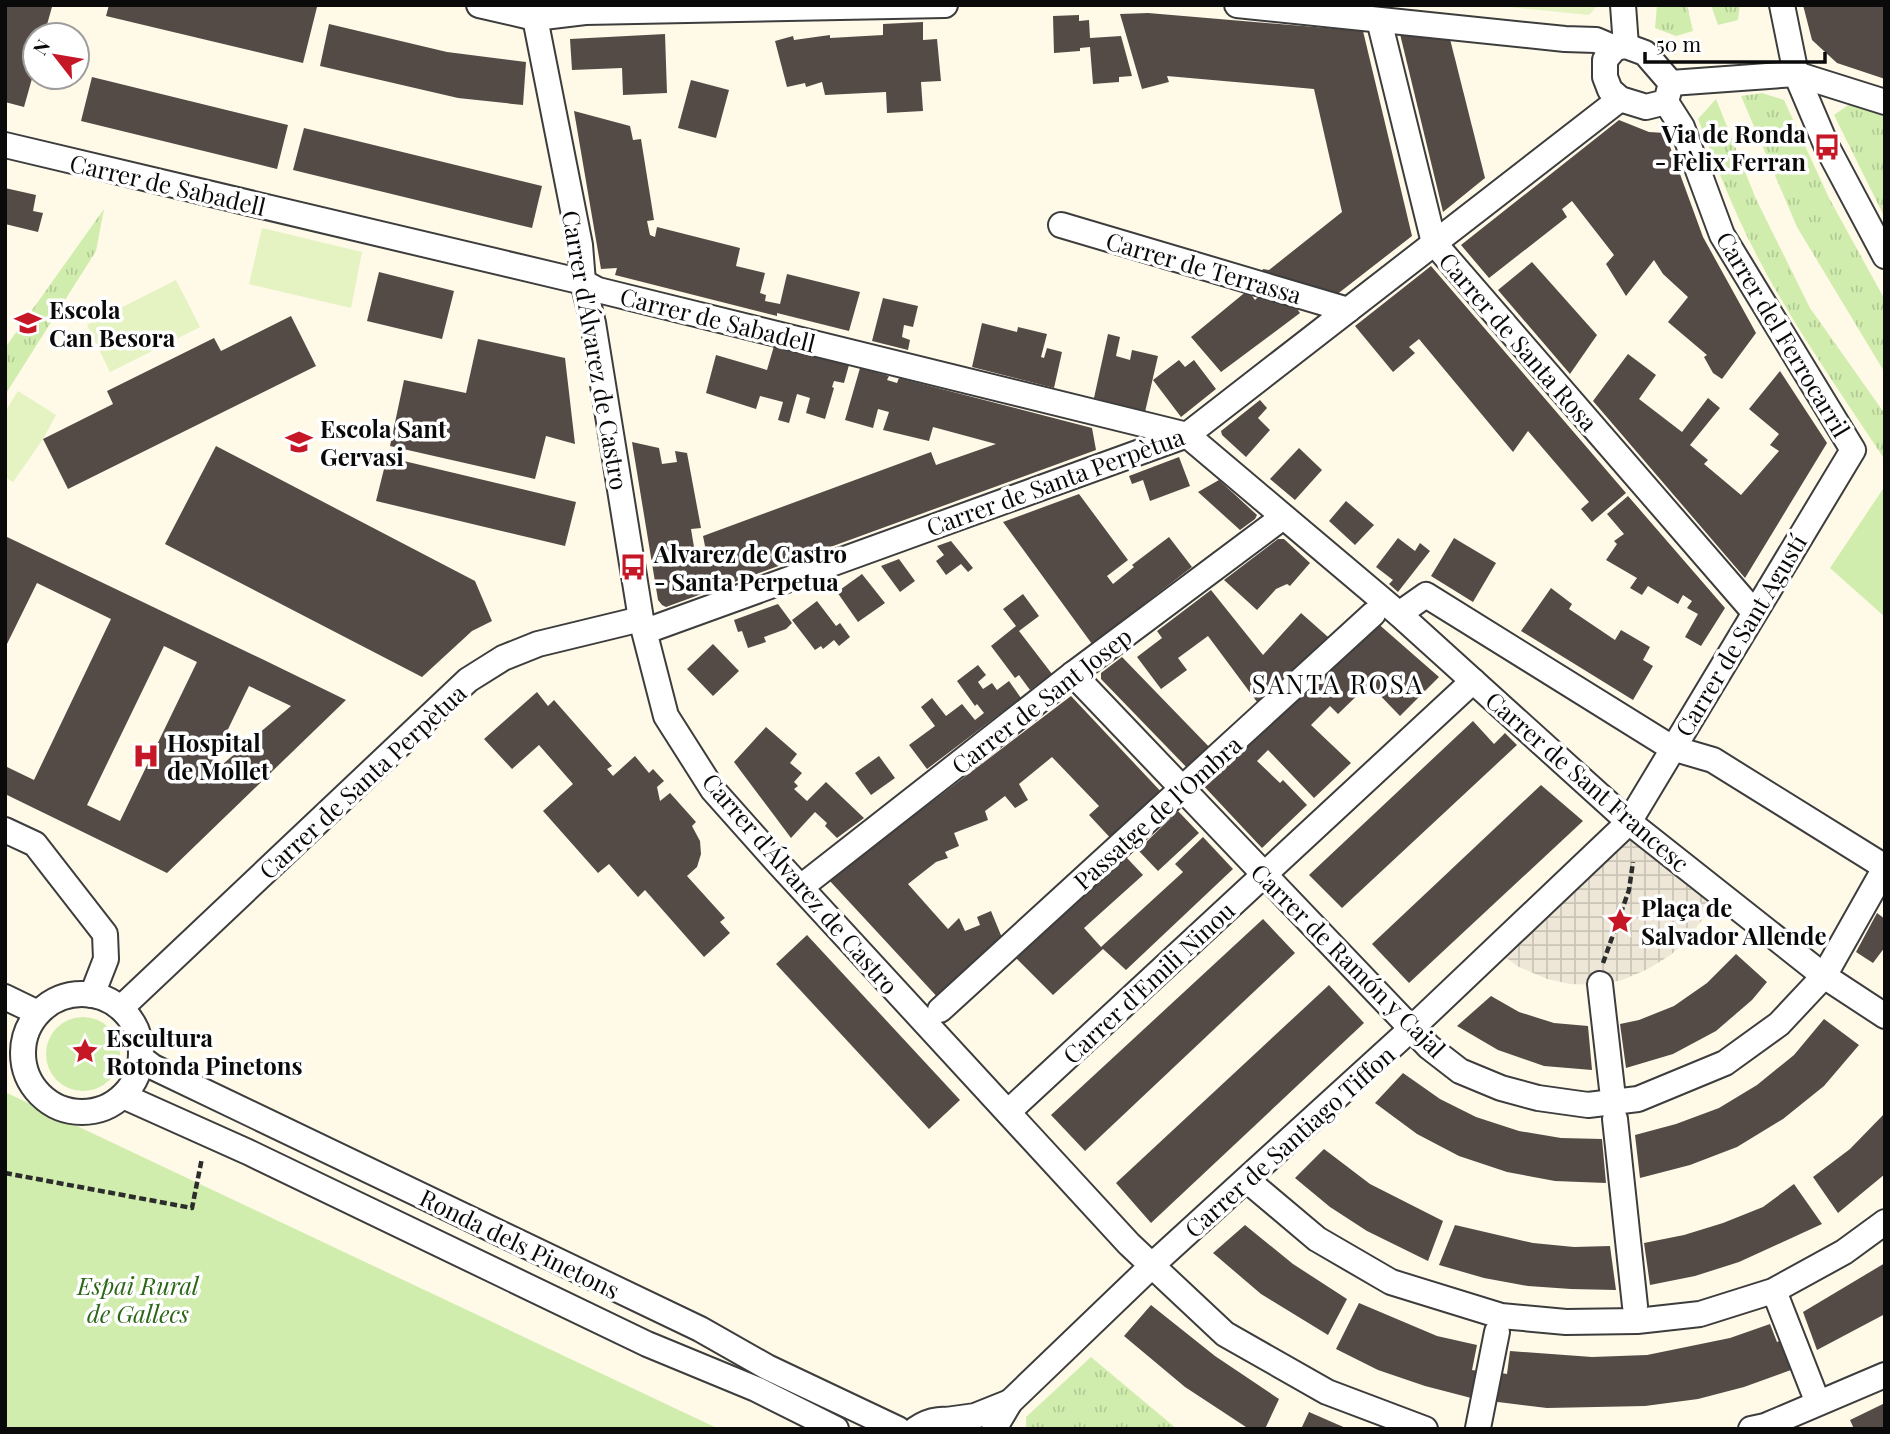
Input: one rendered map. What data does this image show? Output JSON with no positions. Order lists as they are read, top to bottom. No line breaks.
{"streets":{"street":["Carrer de Sabadell","Carrer de Terrassa","Carrer del Ferrocarril","Carrer de Santa Rosa","Carrer d'Álvarez de Castro","Carrer de Santa Perpètua","Carrer de Sant Agustí","Carrer de Sant Josep","Carrer de Sant Francesc","Passatge de l'Ombra","Carrer de Ramón y Cajal","Carrer d'Emili Ninou","Carrer de Santiago Tiffon","Ronda dels Pinetons"]},"crossings":[["Carrer de Sabadell","Carrer d'Álvarez de Castro"],["Carrer de Sabadell","Carrer de Santa Perpètua"],["Carrer de Sabadell","Carrer de Sant Francesc"],["Carrer de Terrassa","Carrer de Santa Perpètua"],["Carrer del Ferrocarril","Carrer de Santa Perpètua"],["Carrer del Ferrocarril","Carrer de Sant Agustí"],["Carrer de Santa Rosa","Carrer de Santa Perpètua"],["Carrer de Santa Rosa","Carrer de Sant Agustí"],["Carrer d'Álvarez de Castro","Carrer de Santa Perpètua"],["Carrer d'Álvarez de Castro","Carrer de Sant Josep"],["Carrer d'Álvarez de Castro","Carrer d'Emili Ninou"],["Carrer d'Álvarez de Castro","Carrer de Santiago Tiffon"],["Carrer de Santa Perpètua","Carrer de Sant Francesc"],["Carrer de Santa Perpètua","Ronda dels Pinetons"],["Carrer de Sant Agustí","Carrer de Sant Francesc"],["Carrer de Sant Agustí","Carrer de Santiago Tiffon"],["Carrer de Sant Josep","Carrer de Sant Francesc"],["Carrer de Sant Josep","Carrer de Ramón y Cajal"],["Carrer de Sant Francesc","Carrer de Ramón y Cajal"],["Carrer de Sant Francesc","Carrer d'Emili Ninou"],["Carrer de Sant Francesc","Carrer de Santiago Tiffon"],["Passatge de l'Ombra","Carrer de Ramón y Cajal"],["Carrer de Ramón y Cajal","Carrer d'Emili Ninou"],["Carrer de Ramón y Cajal","Carrer de Santiago Tiffon"]],"districts":["SANTA ROSA"],"parks":["Espai Rural de Gallecs"],"places":{"bus stop":["Via de Ronda - Fèlix Ferran","Alvarez de Castro - Santa Perpetua"],"school or university":["Escola Can Besora","Escola Sant Gervasi"],"hospital":["Hospital de Mollet"],"place":["Plaça de Salvador Allende","Escultura Rotonda Pinetons"]},"scale_bar":"50 m","north":"top left"}
